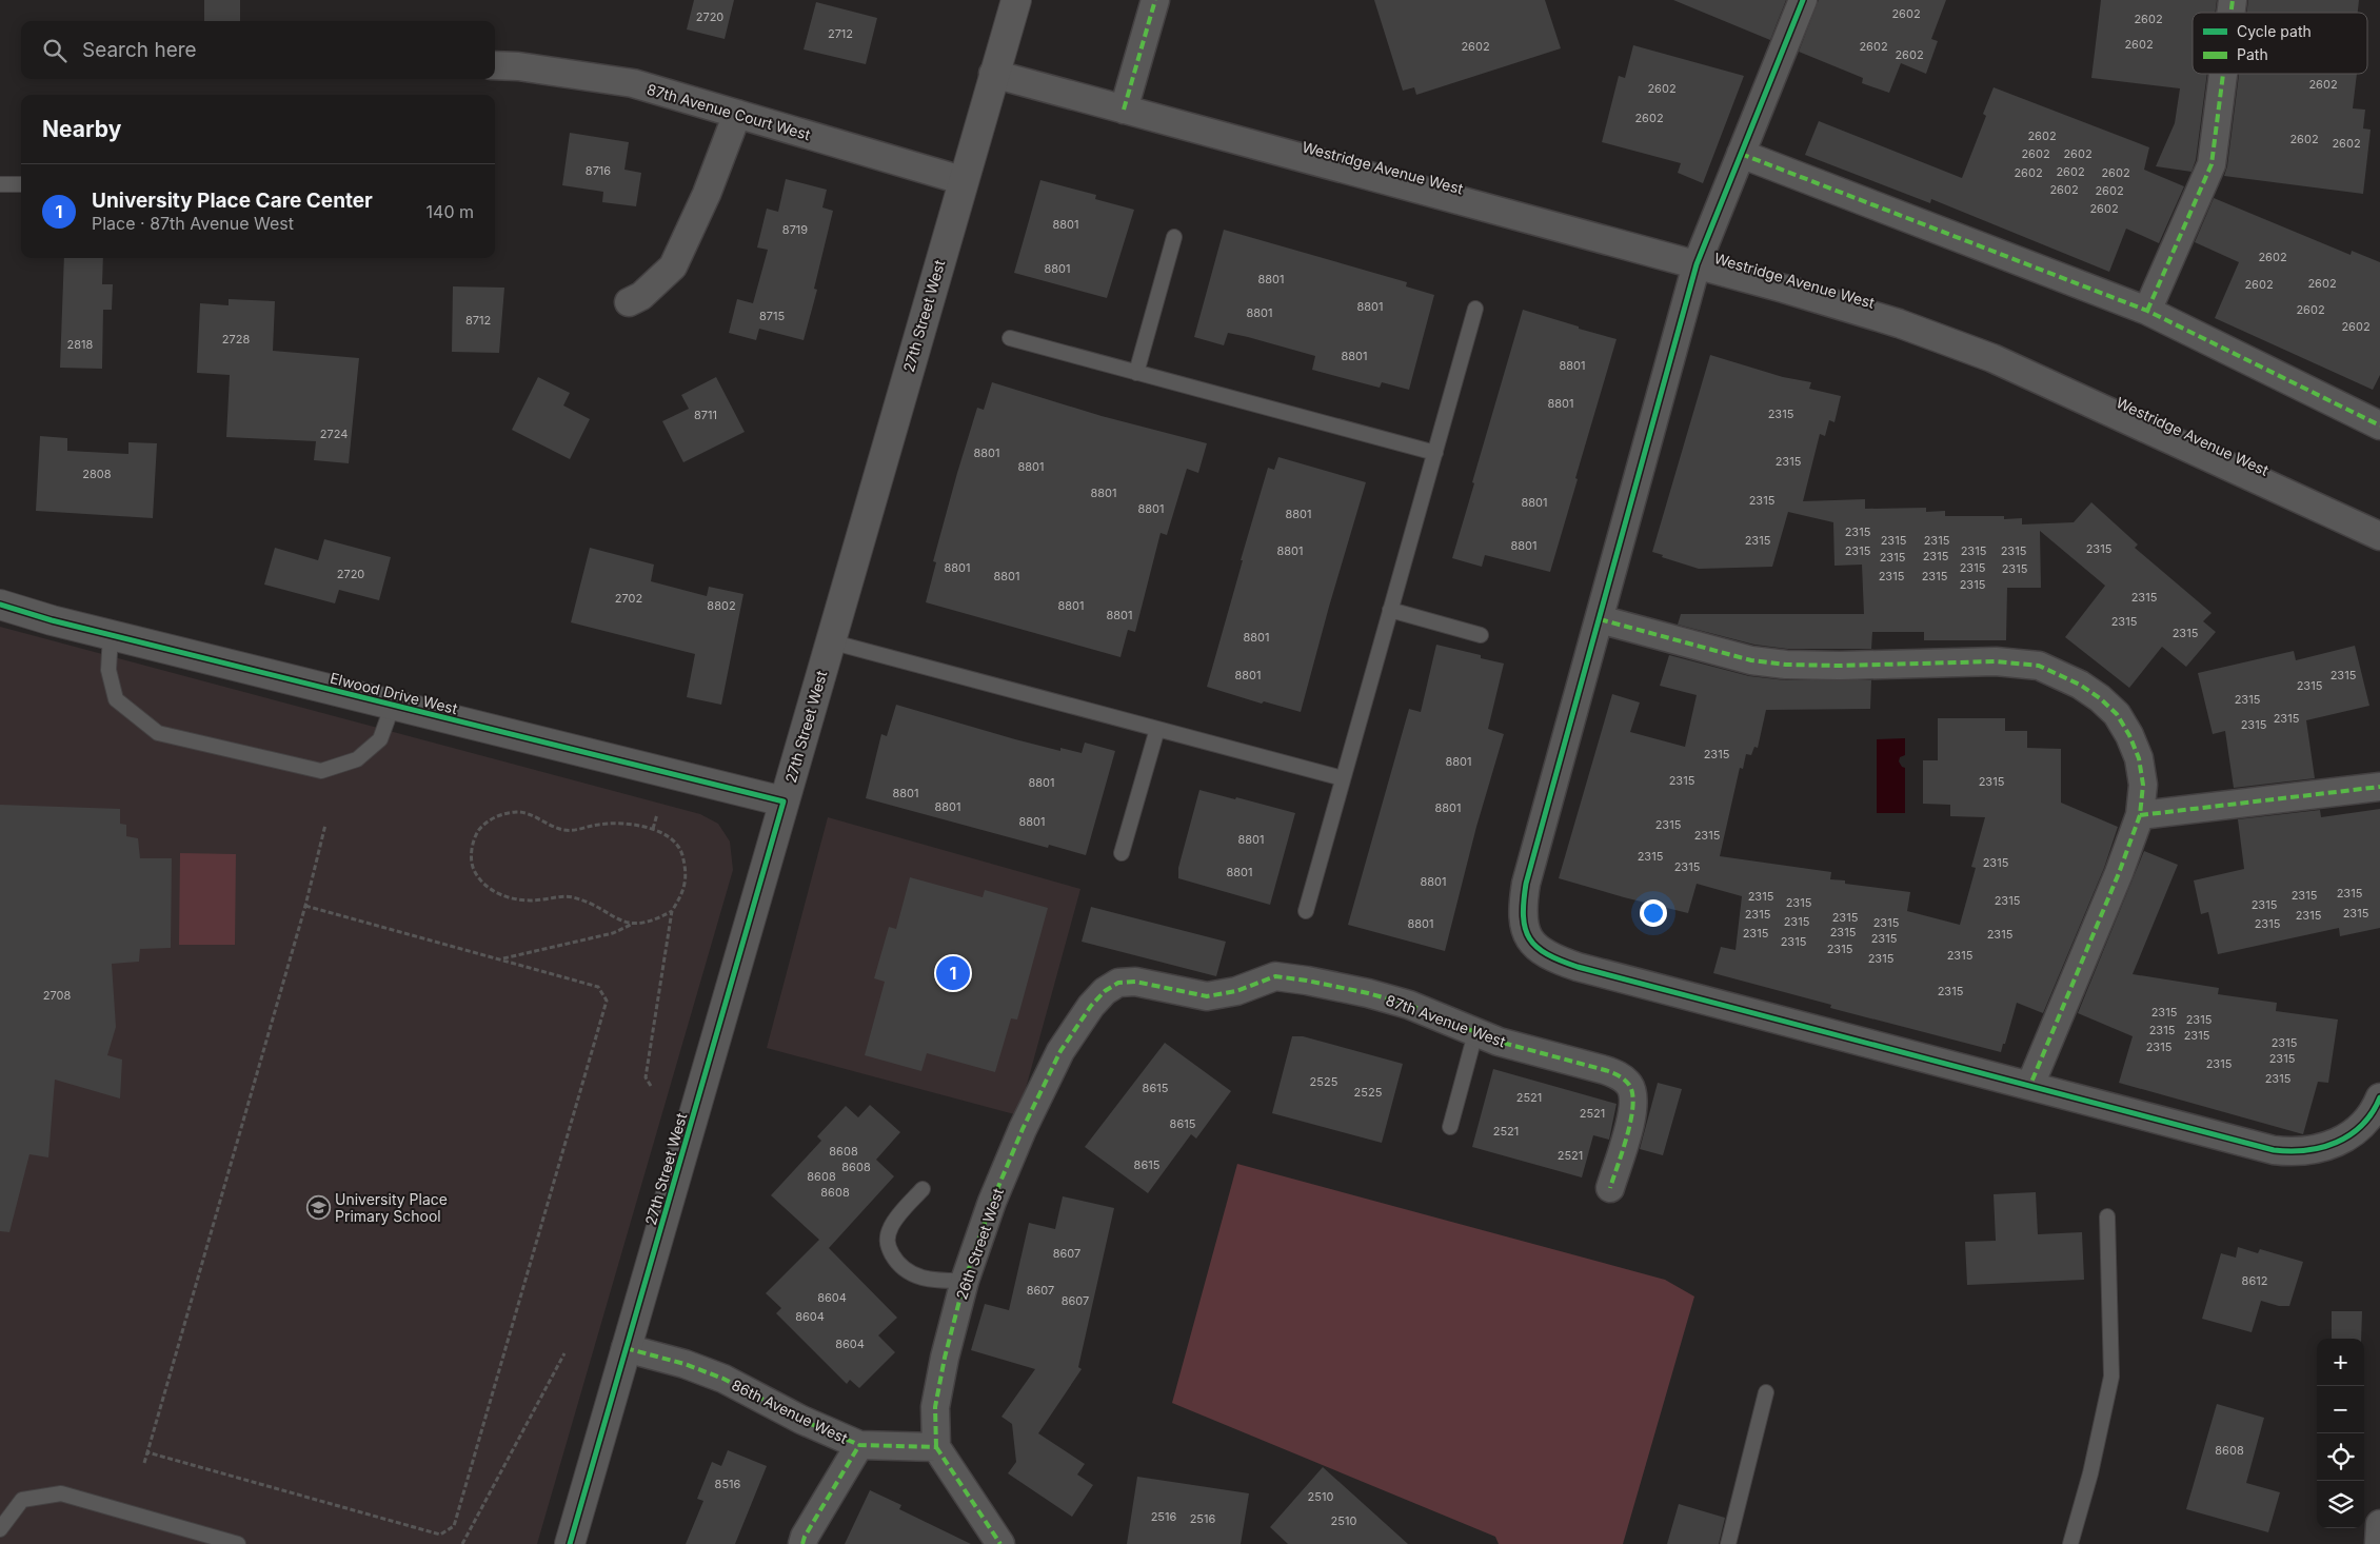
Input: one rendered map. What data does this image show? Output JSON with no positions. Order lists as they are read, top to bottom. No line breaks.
{"streets":{"street":["87th Avenue Court West","Westridge Avenue West","27th Street West","Elwood Drive West","87th Avenue West","26th Street West","86th Avenue West"]},"crossings":[["87th Avenue Court West","27th Street West"],["Westridge Avenue West","27th Street West"],["27th Street West","Elwood Drive West"],["27th Street West","86th Avenue West"],["87th Avenue West","26th Street West"],["26th Street West","86th Avenue West"]],"places":{"school or university":["University Place Primary School"]},"house_numbers":["2602","2720","2602","2712","2602","2602","2602","2602","2602","2602","2602","2602","2602","2602","2602","2602","8716","2602","2602","2602","2602","2602","2602","8801","8719","2602","8801","8801","2602","2602","8801","2602","8801","8715","8712","2602","2728","2818","8801","8801","8801","2315","8711","2724","8801","2315","8801","2808","8801","2315","8801","8801","8801","2315","2315","2315","2315","8801","2315","8801","2315","2315","2315","2315","2315","8801","2315","2315","2720","8801","2315","2315","2315","2315","2702","8802","8801","8801","2315","2315","8801","8801","2315","2315","2315","2315","2315","2315","8801","2315","2315","8801","8801","8801","8801","8801","2315","2315","8801","2315","2315","2315","8801","8801","2315","2315","2315","2315","2315","2315","2315","2315","2315","2315","2315","2315","8801","2315","2315","2315","2315","2315","2315","2315","2315","2315","2315","2708","2315","2315","2315","2315","2315","2315","2315","2315","2315","2525","8615","2525","2521","2521","8615","2521","8608","2521","8615","8608","8608","8608","8607","8612","8607","8604","8607","8604","8604","8608","8516","2510","2516","2516","2510"],"legend":["Cycle path","Path"],"page":{"search":"Search here","heading":"Nearby","list":[{"mark":"1","name":"University Place Care Center","note":"Place · 87th Avenue West","value":"140 m"}],"pins":"1","map_buttons":["+","−"]}}
